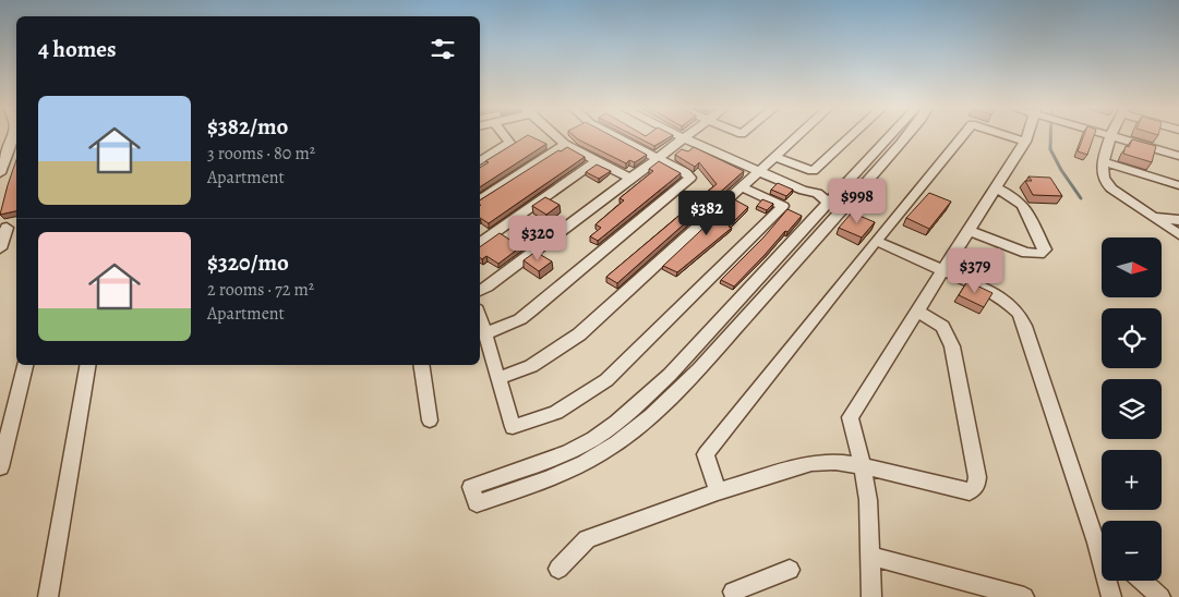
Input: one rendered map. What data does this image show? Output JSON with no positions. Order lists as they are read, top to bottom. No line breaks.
{"north":"right","page":{"heading":"4 homes","list":[{"name":"$382/mo","note":"3 rooms · 80 m² · Apartment"},{"name":"$320/mo","note":"2 rooms · 72 m² · Apartment"}],"price":["$998","$382","$320","$379"],"map_buttons":["+","−"]}}
